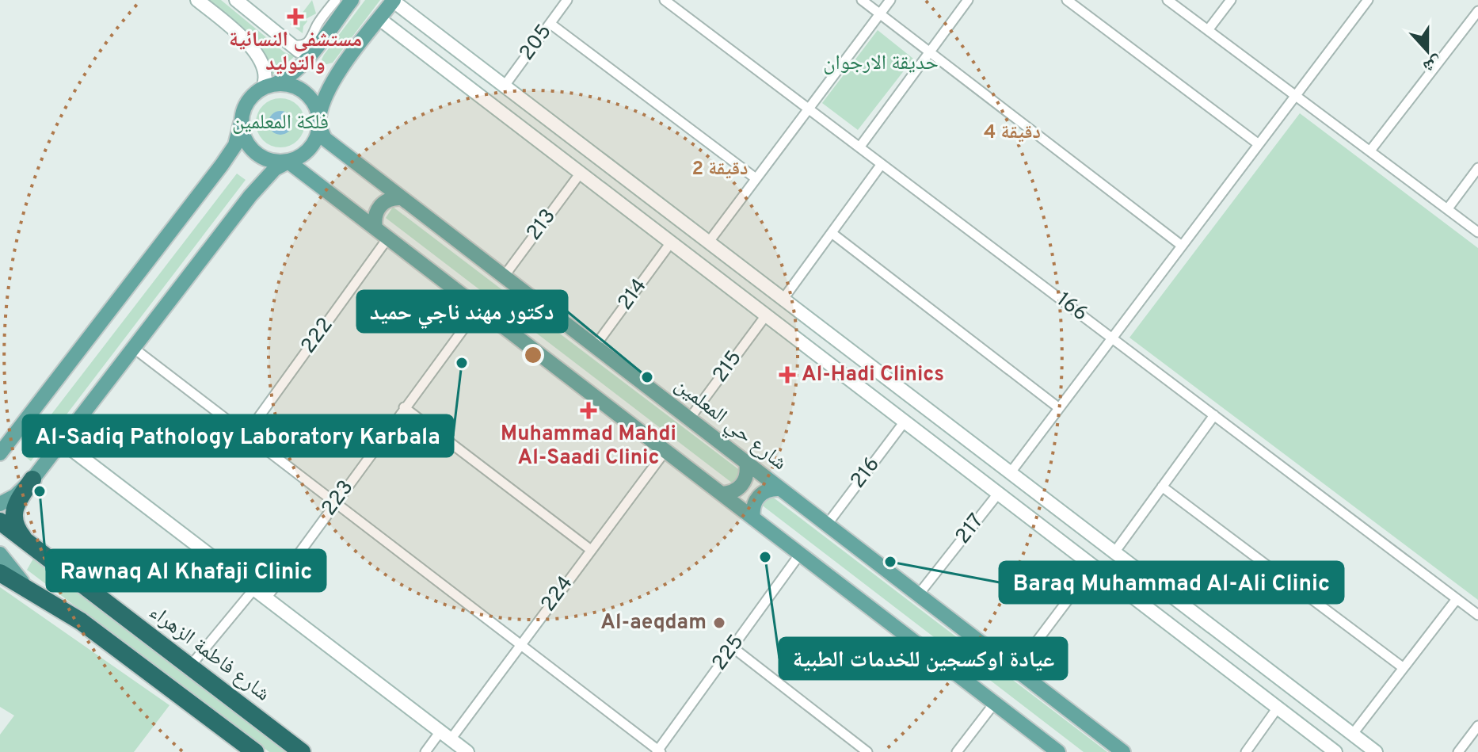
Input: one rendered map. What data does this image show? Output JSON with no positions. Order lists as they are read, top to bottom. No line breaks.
{"streets":{"highway":["شارع فاطمة الزهراء"],"main road":["شارع حي المعلمين"],"street":["205","213","214","166","222","215","216","223","217","224","225"]},"crossings":[["213","شارع حي المعلمين"],["214","شارع حي المعلمين"],["215","شارع حي المعلمين"],["شارع حي المعلمين","216"],["شارع حي المعلمين","217"]],"parks":["حديقة الارجوان","فلكة المعلمين"],"places":{"health":["مستشفى النسائية والتوليد","Al-Hadi Clinics","Muhammad Mahdi Al-Saadi Clinic"],"other":["Al-Sadiq Pathology Laboratory Karbala","دكتور مهند ناجي حميد","Rawnaq Al Khafaji Clinic","عيادة اوكسجين للخدمات الطبية","Baraq Muhammad Al-Ali Clinic","Al-aeqdam"]},"north":"bottom","rings":["4 دقيقة","2 دقيقة"]}
